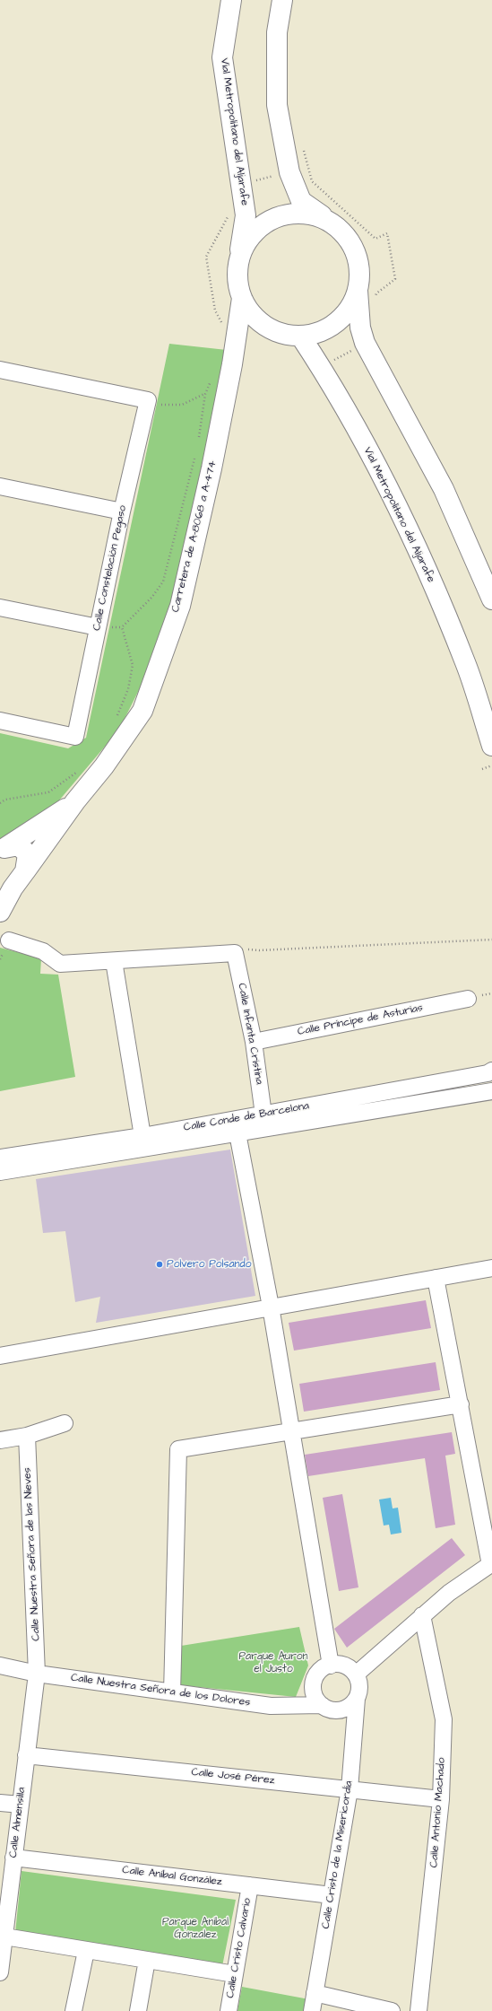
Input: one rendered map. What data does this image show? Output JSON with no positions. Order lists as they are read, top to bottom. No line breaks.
{"streets":{"main road":["Vial Metropolitano del Aljarafe","Carretera de A-8068 a A-474"],"street":["Calle Constelación Pegaso","Calle Príncipe de Asturias","Calle Infanta Cristina","Calle Conde de Barcelona","Calle Nuestra Señora de las Nieves","Calle Nuestra Señora de los Dolores","Calle José Pérez","Calle Antonio Machado","Calle Almensilla","Calle Cristo de la Misericordia","Calle Aníbal González","Calle Cristo Calvario"]},"crossings":[["Vial Metropolitano del Aljarafe","Carretera de A-8068 a A-474"],["Calle Príncipe de Asturias","Calle Infanta Cristina"],["Calle Infanta Cristina","Calle Conde de Barcelona"],["Calle Nuestra Señora de las Nieves","Calle Nuestra Señora de los Dolores"],["Calle Nuestra Señora de las Nieves","Calle Almensilla"],["Calle Nuestra Señora de los Dolores","Calle Almensilla"],["Calle Nuestra Señora de los Dolores","Calle Cristo de la Misericordia"],["Calle José Pérez","Calle Antonio Machado"],["Calle José Pérez","Calle Almensilla"],["Calle José Pérez","Calle Cristo de la Misericordia"],["Calle Almensilla","Calle Aníbal González"],["Calle Cristo de la Misericordia","Calle Aníbal González"],["Calle Aníbal González","Calle Cristo Calvario"]],"parks":["Parque Auron el Justo","Parque Anibal Gonzalez"],"places":["Polvero Polsando"]}
